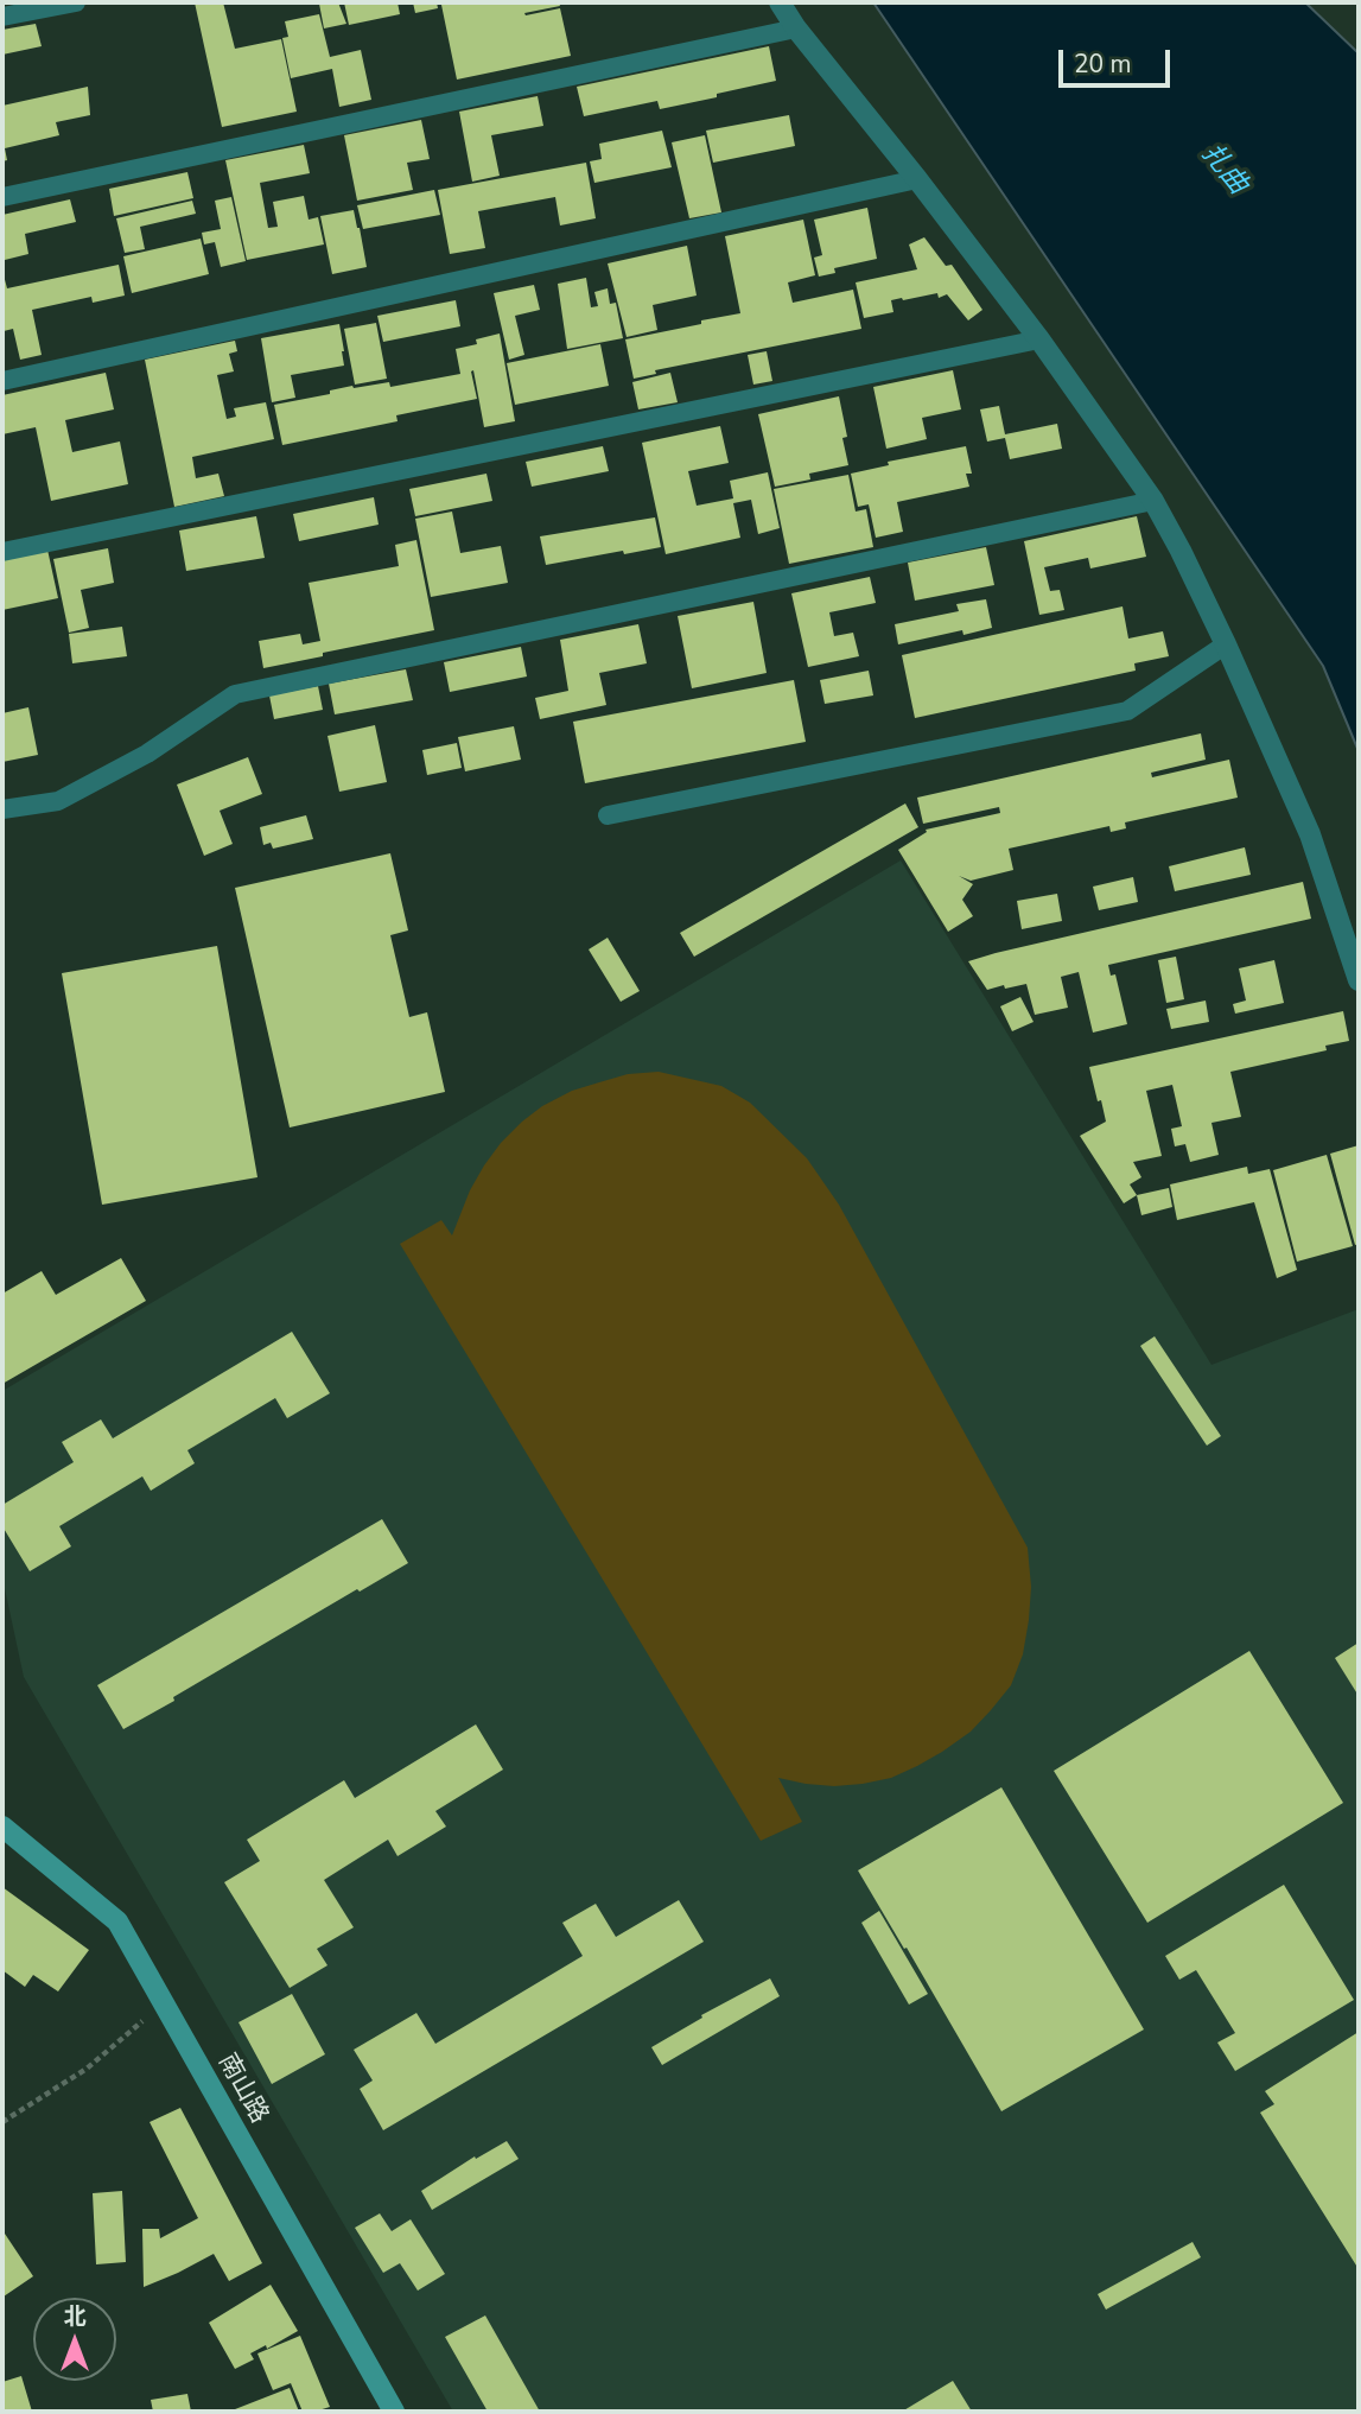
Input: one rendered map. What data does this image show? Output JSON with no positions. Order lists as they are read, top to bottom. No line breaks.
{"streets":{"street":["南山路"]},"water":["扎曲"],"scale_bar":"20 m","north":"top"}
